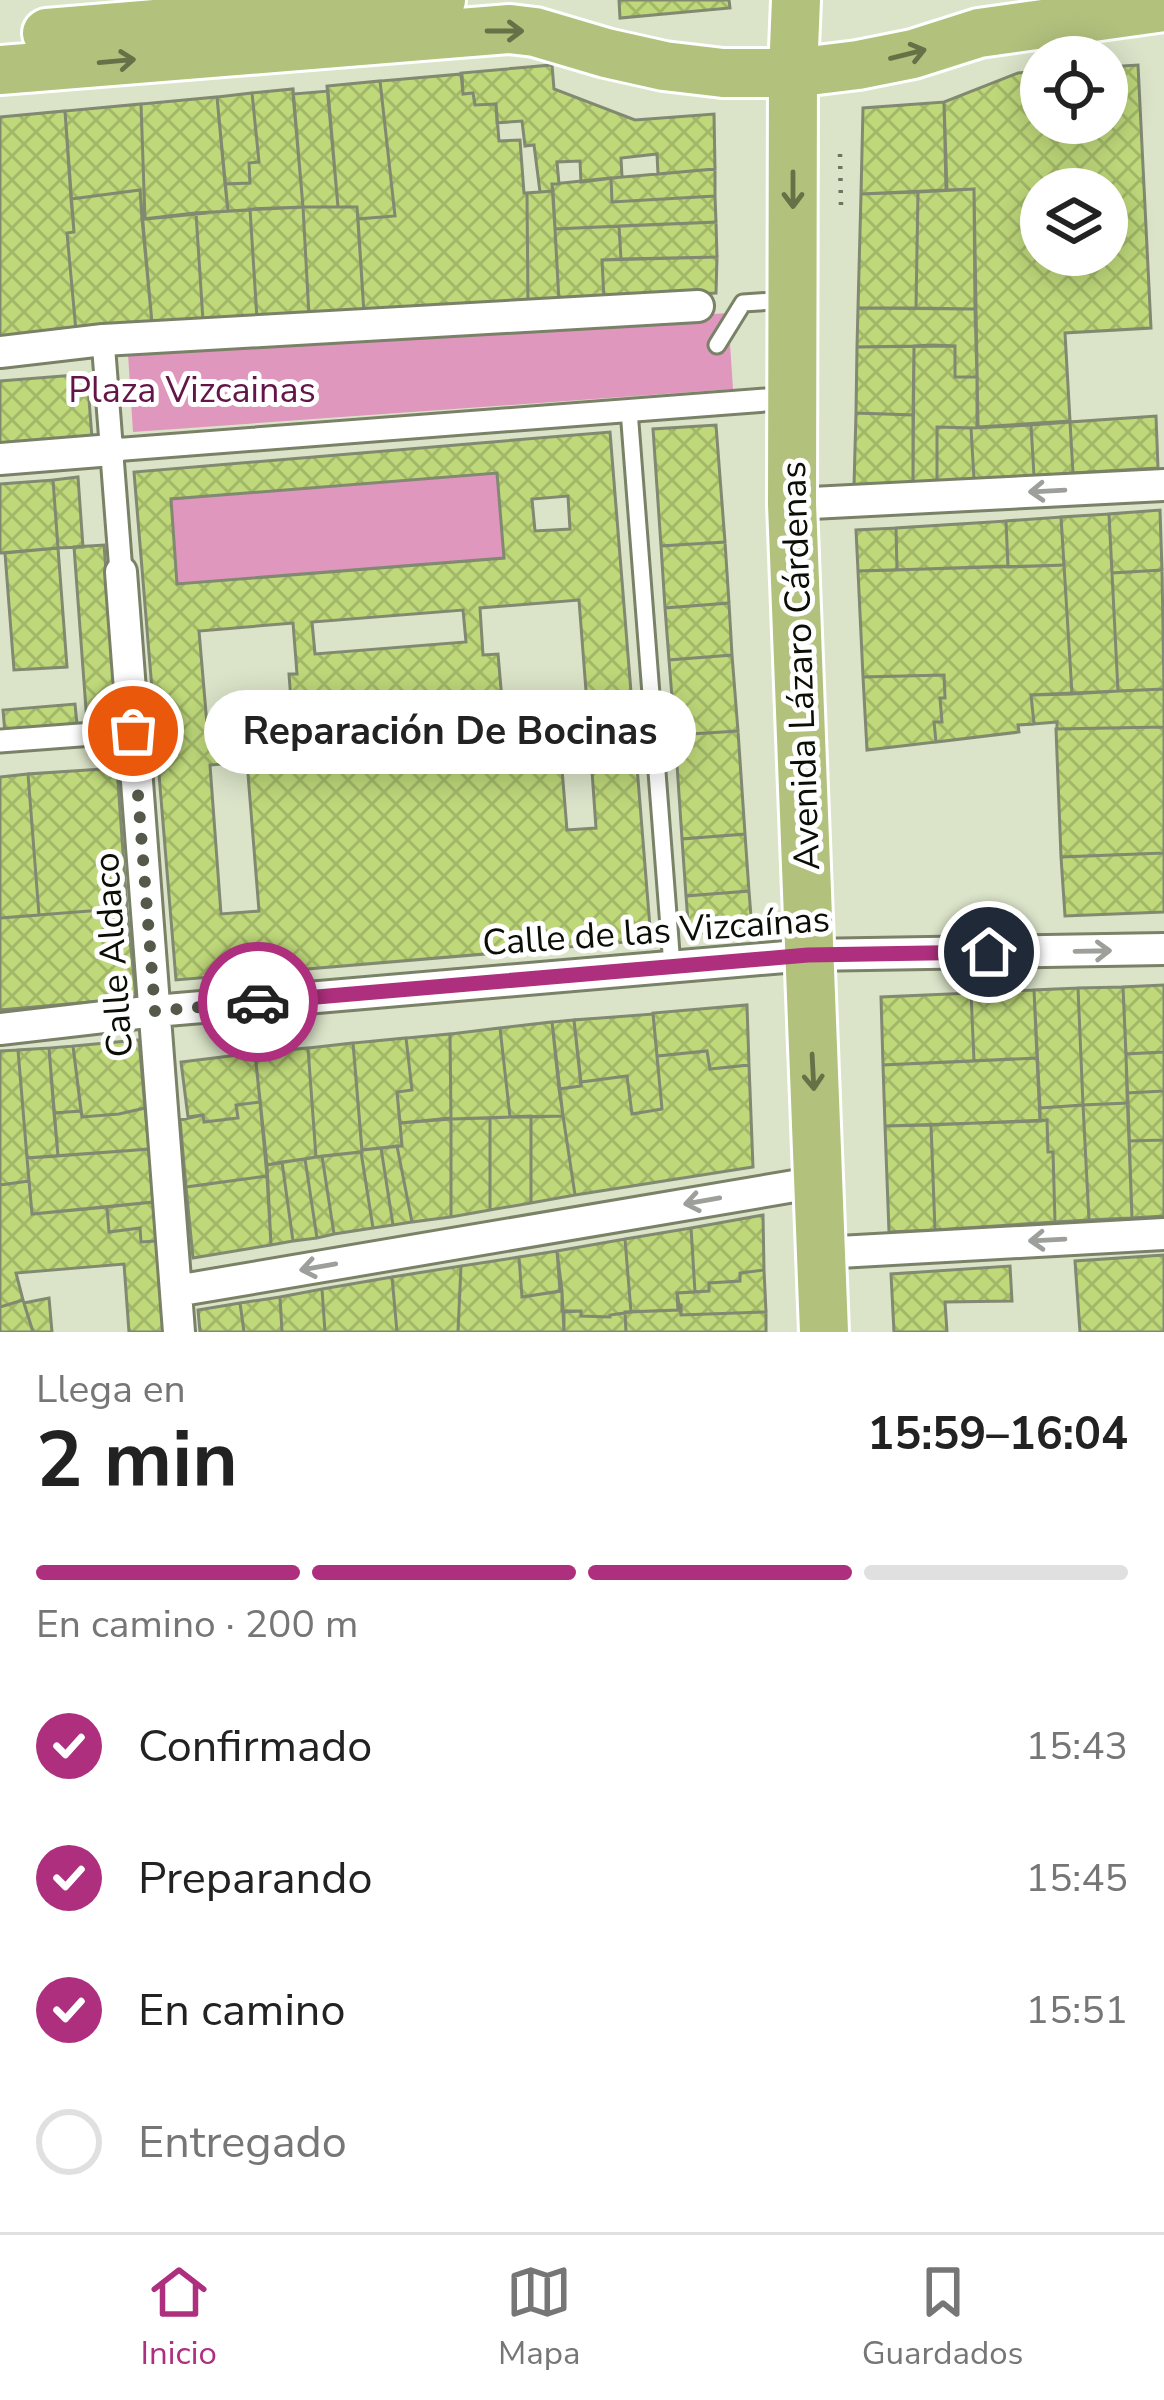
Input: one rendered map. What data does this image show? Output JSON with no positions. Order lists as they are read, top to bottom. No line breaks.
{"streets":{"main road":["Avenida Lázaro Cárdenas"],"street":["Calle de las Vizcaínas","Calle Aldaco"]},"crossings":[["Avenida Lázaro Cárdenas","Calle de las Vizcaínas"],["Calle de las Vizcaínas","Calle Aldaco"]],"parks":["Plaza Vizcainas"],"places":["Reparación De Bocinas"],"page":{"bubble":"Reparación De Bocinas","heading":["2 min","Llega en","15:59–16:04"],"bar":"En camino · 200 m","list":[["Confirmado","15:43"],["Preparando","15:45"],["En camino","15:51"],"Entregado"],"tabs":["Inicio","Mapa","Guardados"]}}
